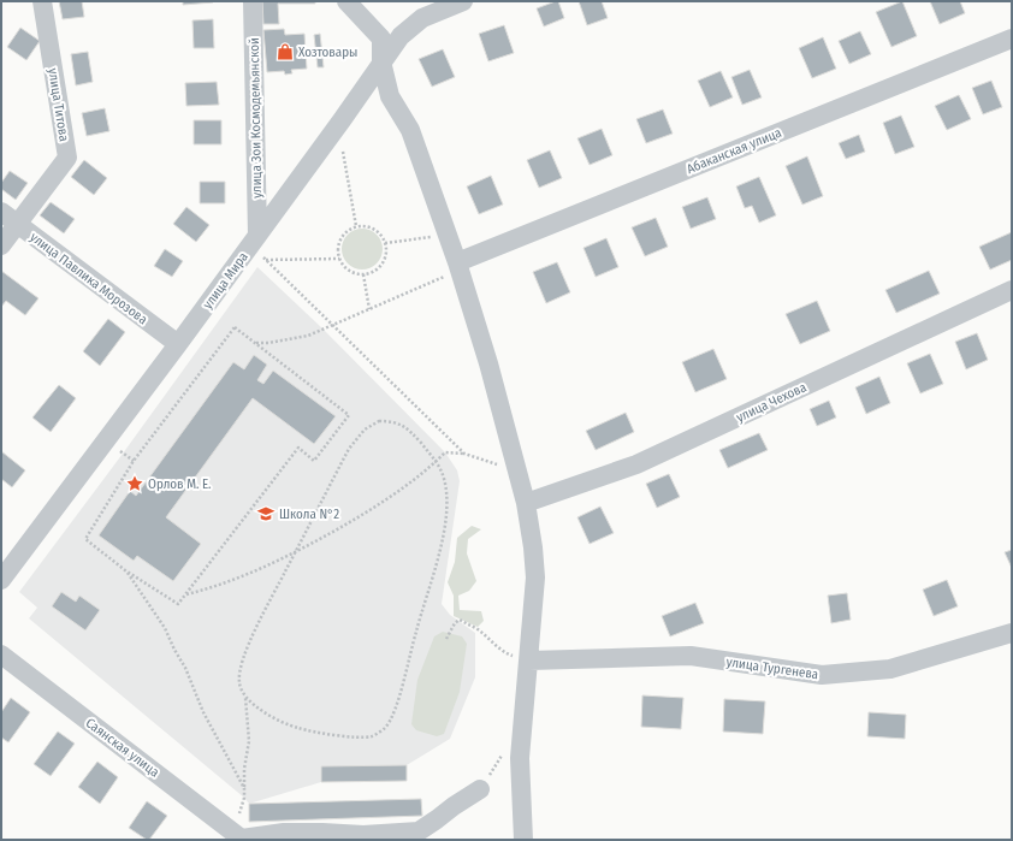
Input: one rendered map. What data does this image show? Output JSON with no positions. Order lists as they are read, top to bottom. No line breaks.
{"streets":{"street":["улица Титова","улица Зои Космодемьянской","Абаканская улица","улица Павлика Морозова","улица Мира","улица Чехова","улица Тургенева","Саянская улица"]},"crossings":[["улица Титова","улица Павлика Морозова"],["улица Зои Космодемьянской","улица Мира"],["улица Павлика Морозова","улица Мира"]],"places":{"shop":["Хозтовары"],"place":["Орлов М. Е."],"school or university":["Школа N°2"]}}
